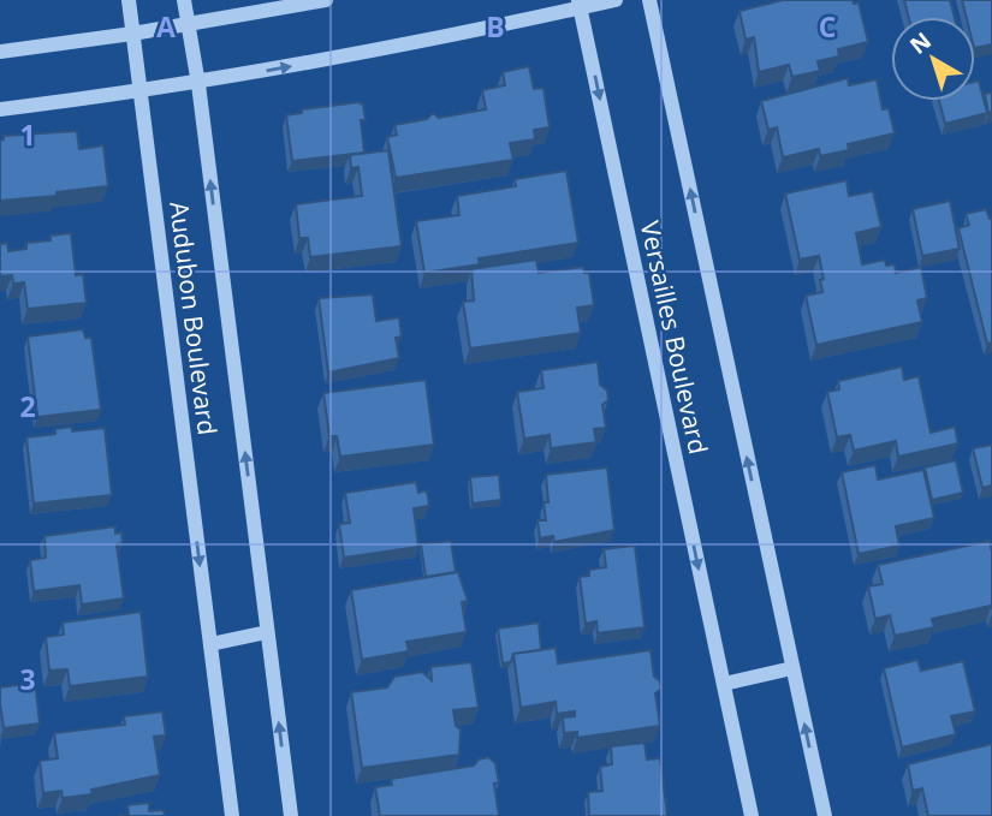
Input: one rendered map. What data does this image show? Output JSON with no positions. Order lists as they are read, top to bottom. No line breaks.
{"streets":{"street":["Audubon Boulevard","Versailles Boulevard"]},"north":"top left","grid":{"columns":["A","B","C"],"rows":["1","2","3"]}}
